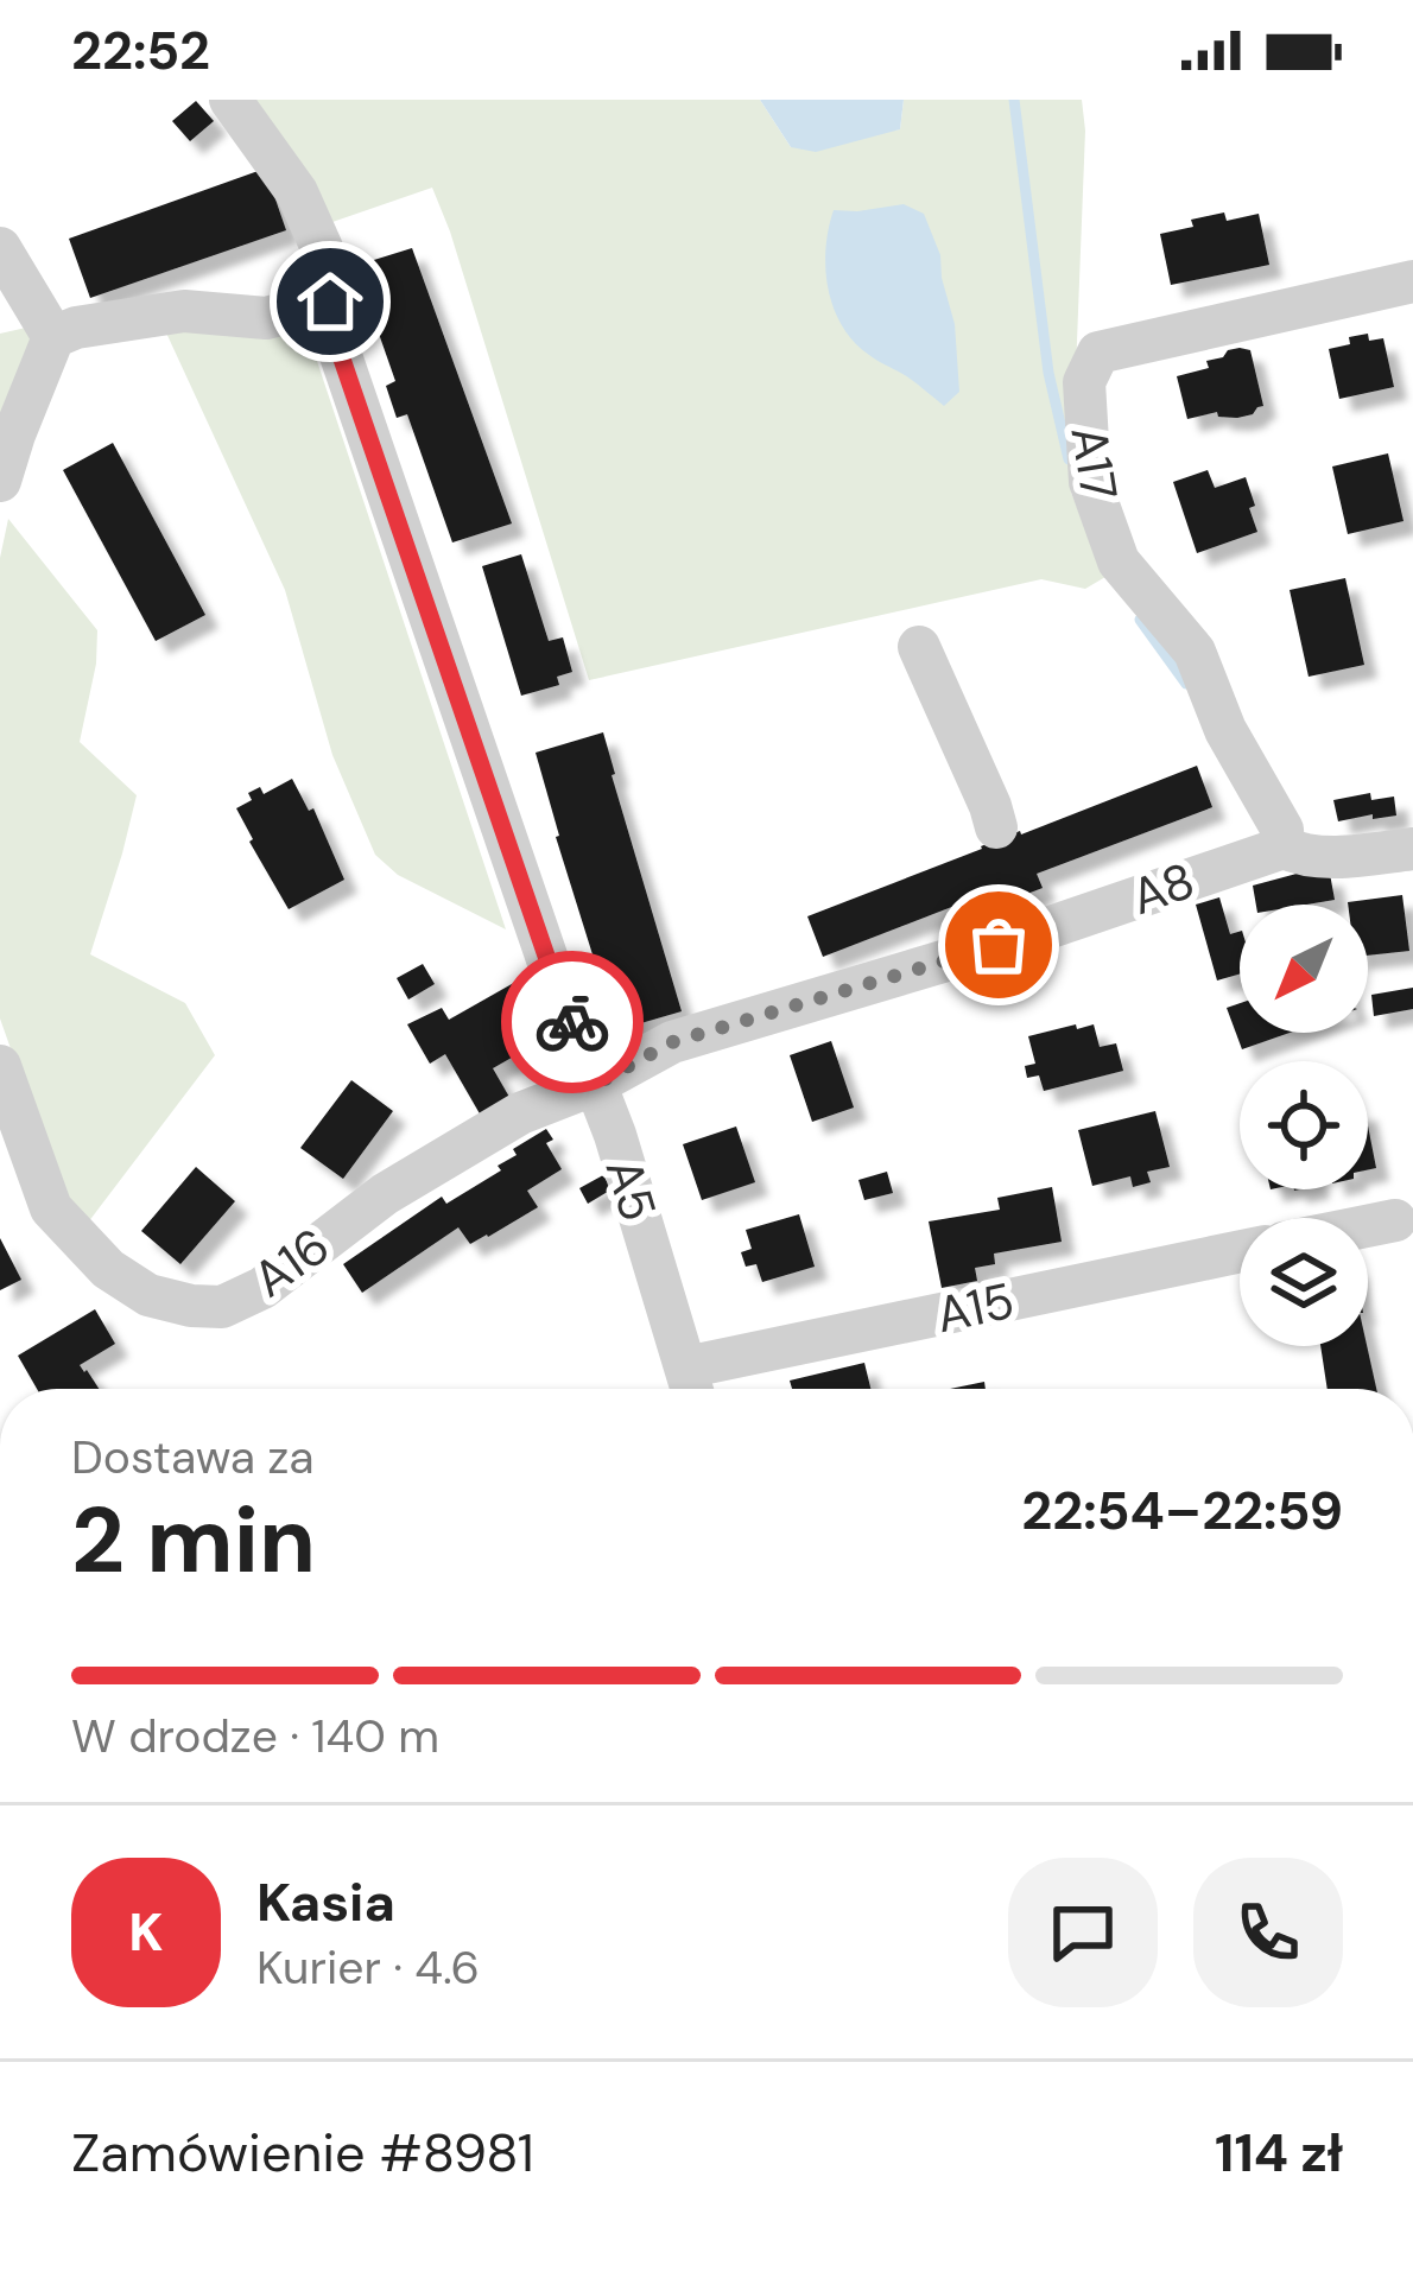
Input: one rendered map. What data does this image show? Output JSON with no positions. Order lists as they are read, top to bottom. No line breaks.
{"streets":{"street":["A17","A8","A5","A16","A15"]},"crossings":[["A17","A8"],["A8","A5"],["A8","A16"],["A5","A16"]],"north":"bottom left","page":{"status":"22:52","heading":["2 min","Dostawa za","22:54–22:59"],"panel":["Kasia","Kurier · 4.6","Zamówienie #8981","114 zł"],"bar":"W drodze · 140 m","round":"K"}}
